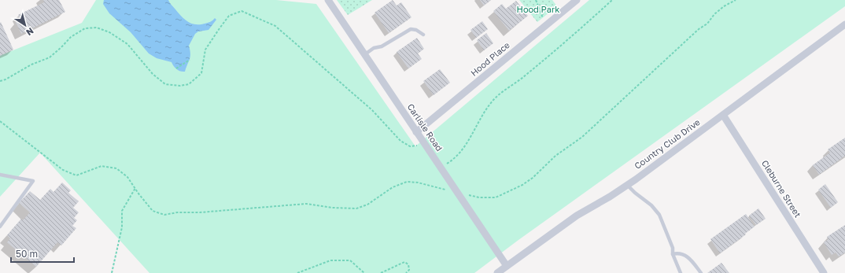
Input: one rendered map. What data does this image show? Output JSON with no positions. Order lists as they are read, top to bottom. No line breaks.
{"streets":{"street":["Hood Place","Carlisle Road","Country Club Drive","Cleburne Street"]},"crossings":[["Hood Place","Carlisle Road"],["Carlisle Road","Country Club Drive"],["Country Club Drive","Cleburne Street"]],"parks":["Hood Park"],"scale_bar":"50 m","north":"bottom right"}
